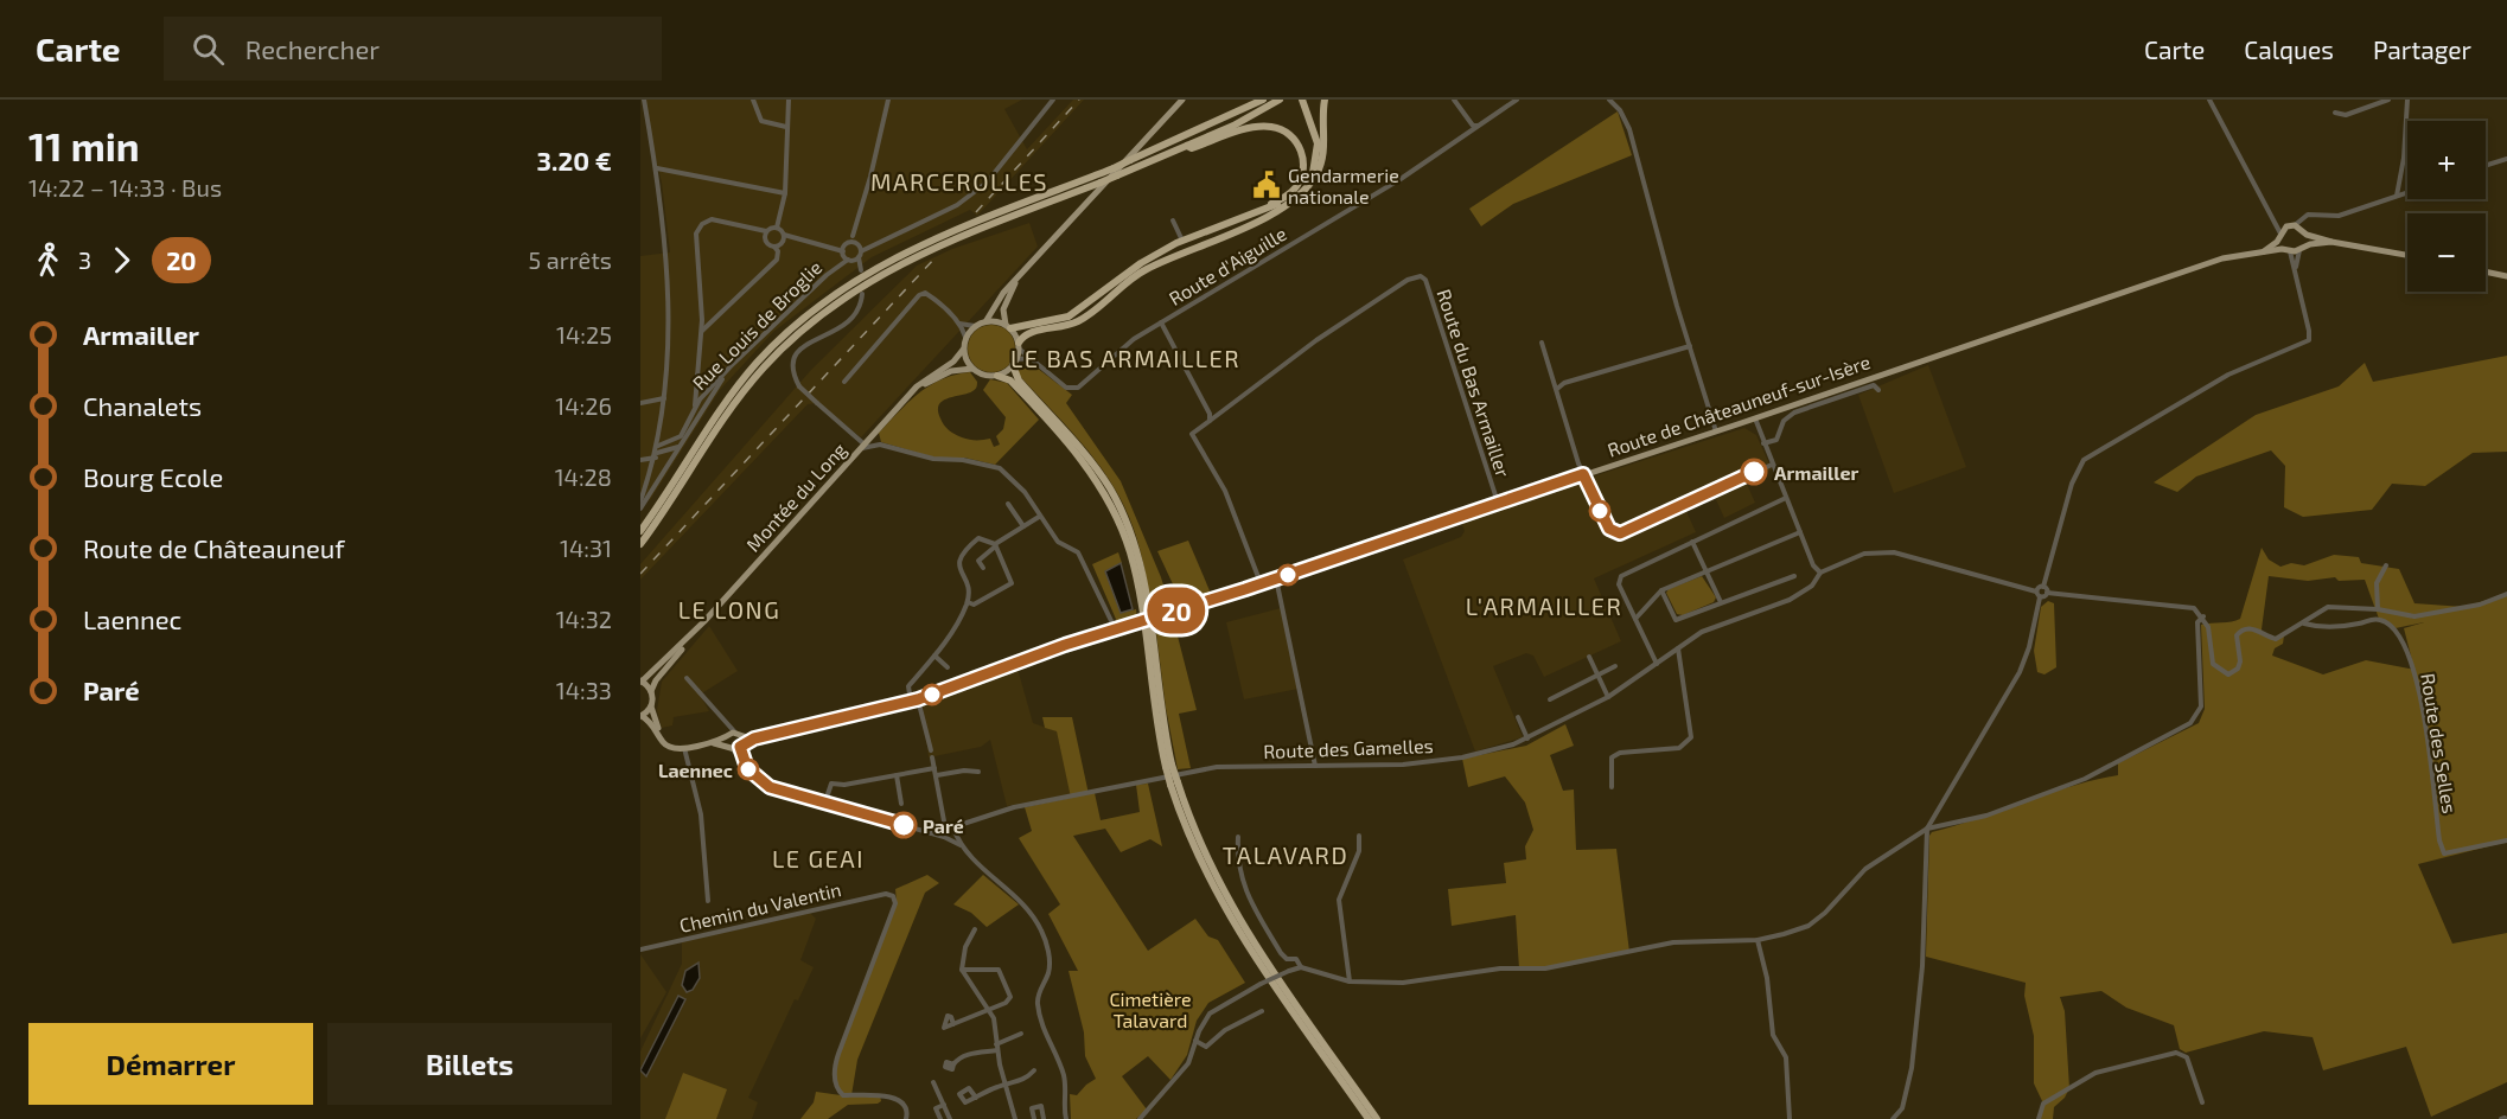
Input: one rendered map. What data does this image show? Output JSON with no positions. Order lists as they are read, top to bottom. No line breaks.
{"streets":{"main road":["Route de Châteauneuf-sur-Isère","Montée du Long"],"street":["Route d'Aiguille","Rue Louis de Broglie","Route du Bas Armailler","Route des Selles","Route des Gamelles","Chemin du Valentin"]},"crossings":[["Route d'Aiguille","Montée du Long"],["Route du Bas Armailler","Route de Châteauneuf-sur-Isère"]],"districts":["MARCEROLLES","LE BAS ARMAILLER","L'ARMAILLER","LE LONG","TALAVARD","LE GEAI"],"parks":["Cimetière Talavard"],"places":{"public building":["Gendarmerie nationale"],"other":["Armailler","Laennec","Paré"]},"lines":["bus line 20"],"page":{"header":"Carte","search":"Rechercher","nav":["Carte","Calques","Partager"],"heading":["11 min","14:22 – 14:33 · Bus","3.20 €"],"on_map":"20","map_buttons":["+","−"],"legs":["3","20","5 arrêts"],"list":[{"name":"Armailler","value":"14:25"},{"name":"Chanalets","value":"14:26"},{"name":"Bourg Ecole","value":"14:28"},{"name":"Route de Châteauneuf","value":"14:31"},{"name":"Laennec","value":"14:32"},{"name":"Paré","value":"14:33"}],"buttons":["Démarrer","Billets"]}}
